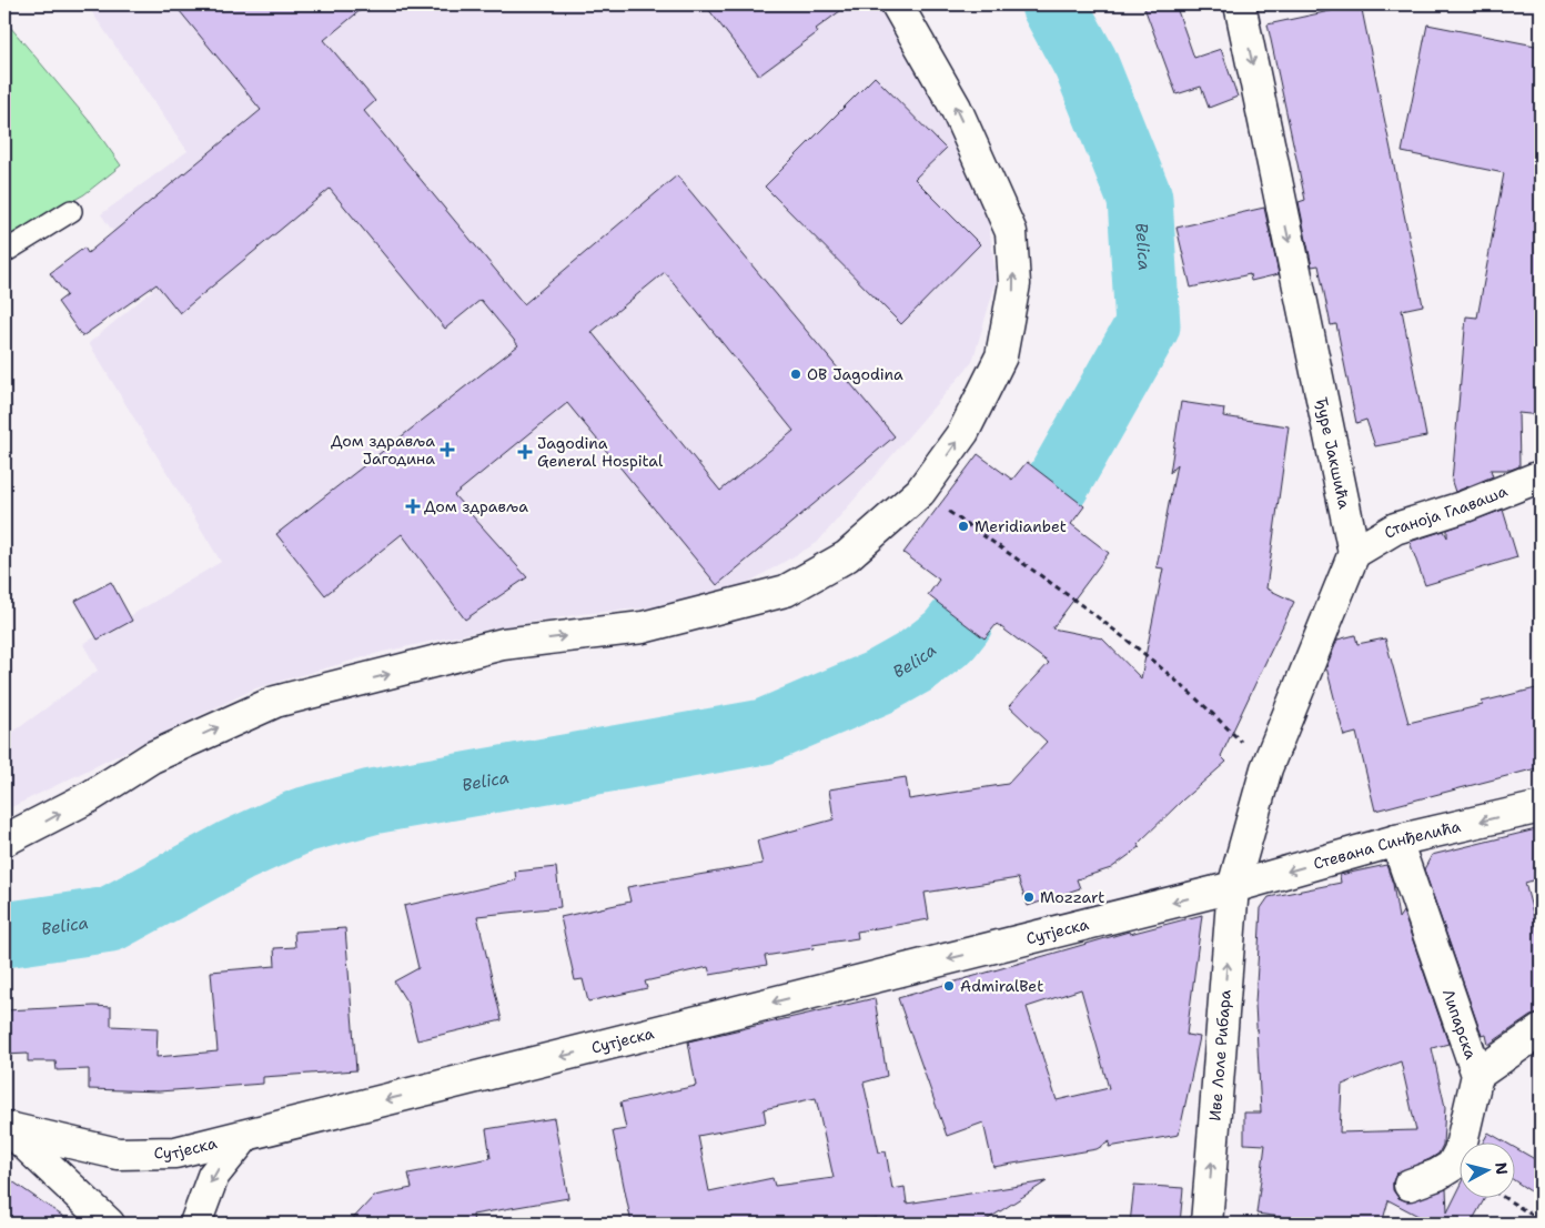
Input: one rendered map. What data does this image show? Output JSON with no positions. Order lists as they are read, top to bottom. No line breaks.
{"streets":{"street":["Ђуре Јакшића","Станоја Главаша","Стевана Синђелића","Сутјеска","Липарска","Иве Лоле Рибара"]},"crossings":[["Ђуре Јакшића","Станоја Главаша"],["Стевана Синђелића","Сутјеска"],["Стевана Синђелића","Липарска"],["Стевана Синђелића","Иве Лоле Рибара"],["Сутјеска","Иве Лоле Рибара"]],"one_way":["Ђуре Јакшића","Стевана Синђелића","Сутјеска","Иве Лоле Рибара"],"water":["Belica"],"places":{"other":["OB Jagodina","Meridianbet","Mozzart","AdmiralBet"],"health":["Дом здравља Јагодина","Jagodina General Hospital","Дом здравља"]},"north":"right"}
